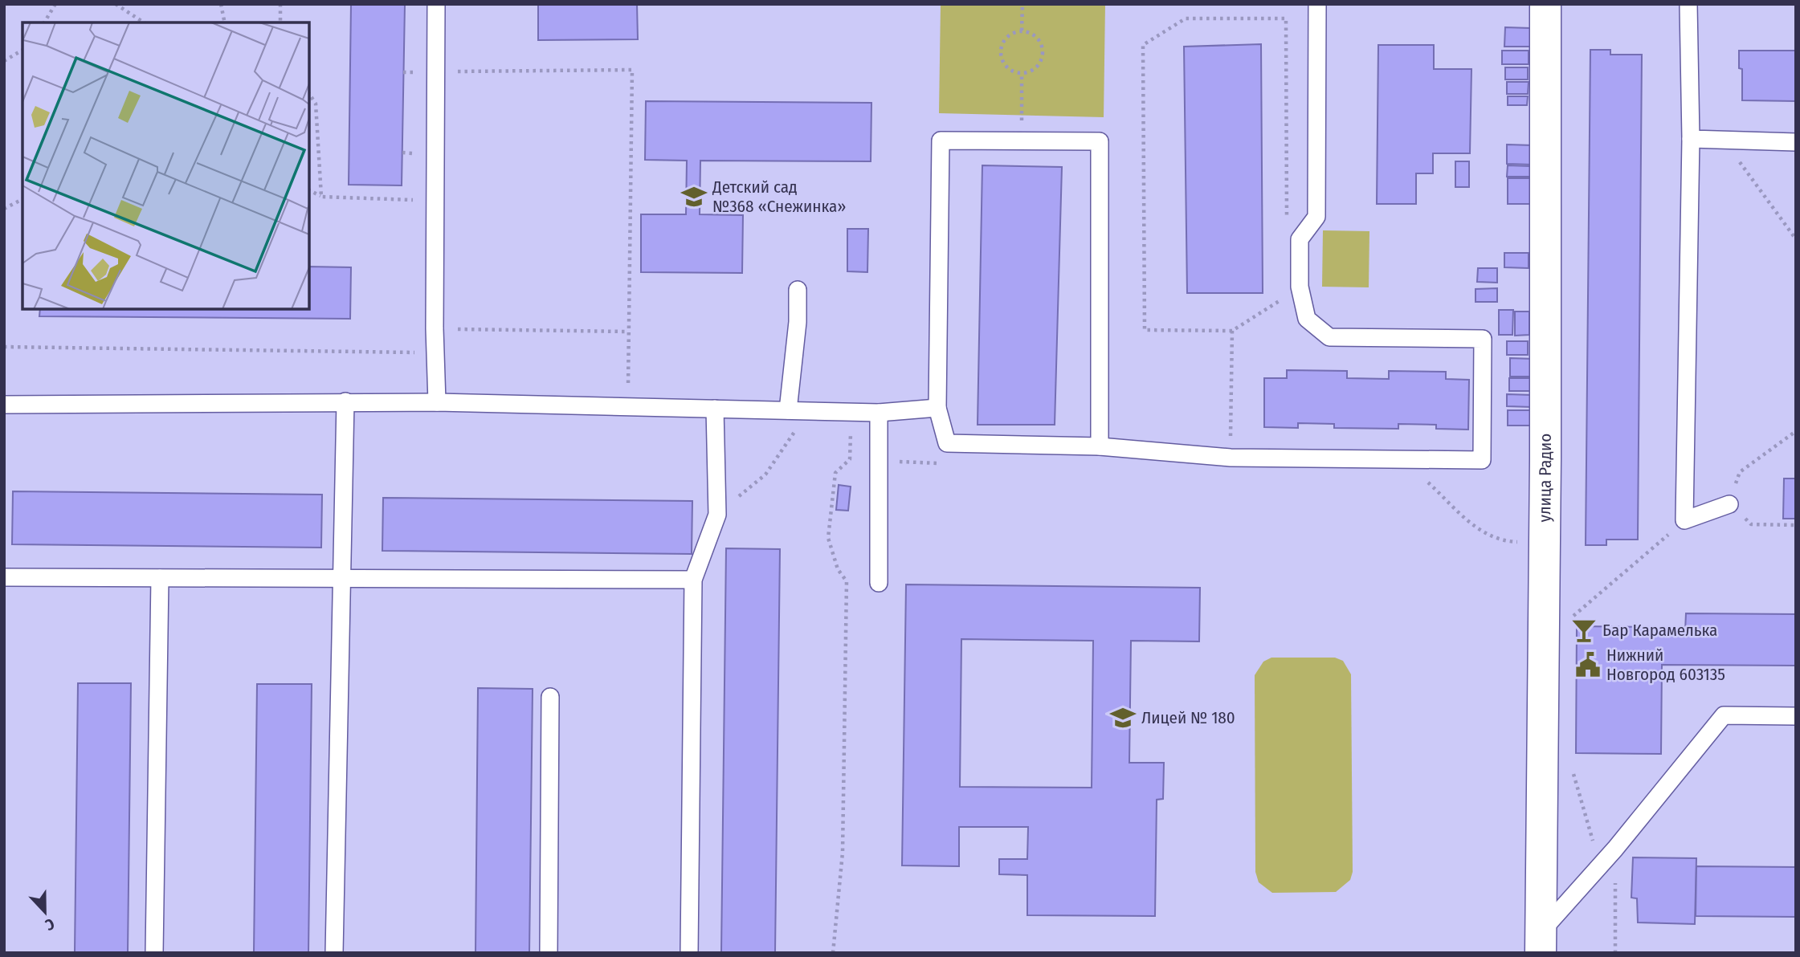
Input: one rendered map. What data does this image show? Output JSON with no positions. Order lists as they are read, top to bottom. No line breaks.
{"streets":{"street":["улица Радио"]},"places":{"school or university":["Детский сад №368 «Снежинка»","Лицей № 180"],"bar":["Бар Карамелька"],"public building":["Нижний Новгород 603135"]},"north":"bottom"}
